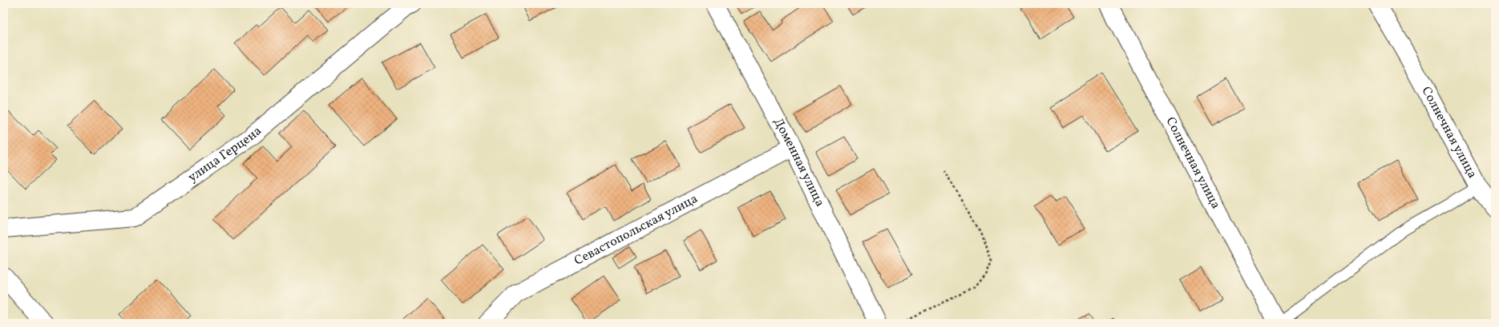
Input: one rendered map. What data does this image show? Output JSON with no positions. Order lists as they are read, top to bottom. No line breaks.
{"streets":{"street":["Солнечная улица","улица Герцена","Доменная улица","Севастопольская улица"]},"crossings":[["Доменная улица","Севастопольская улица"]]}
